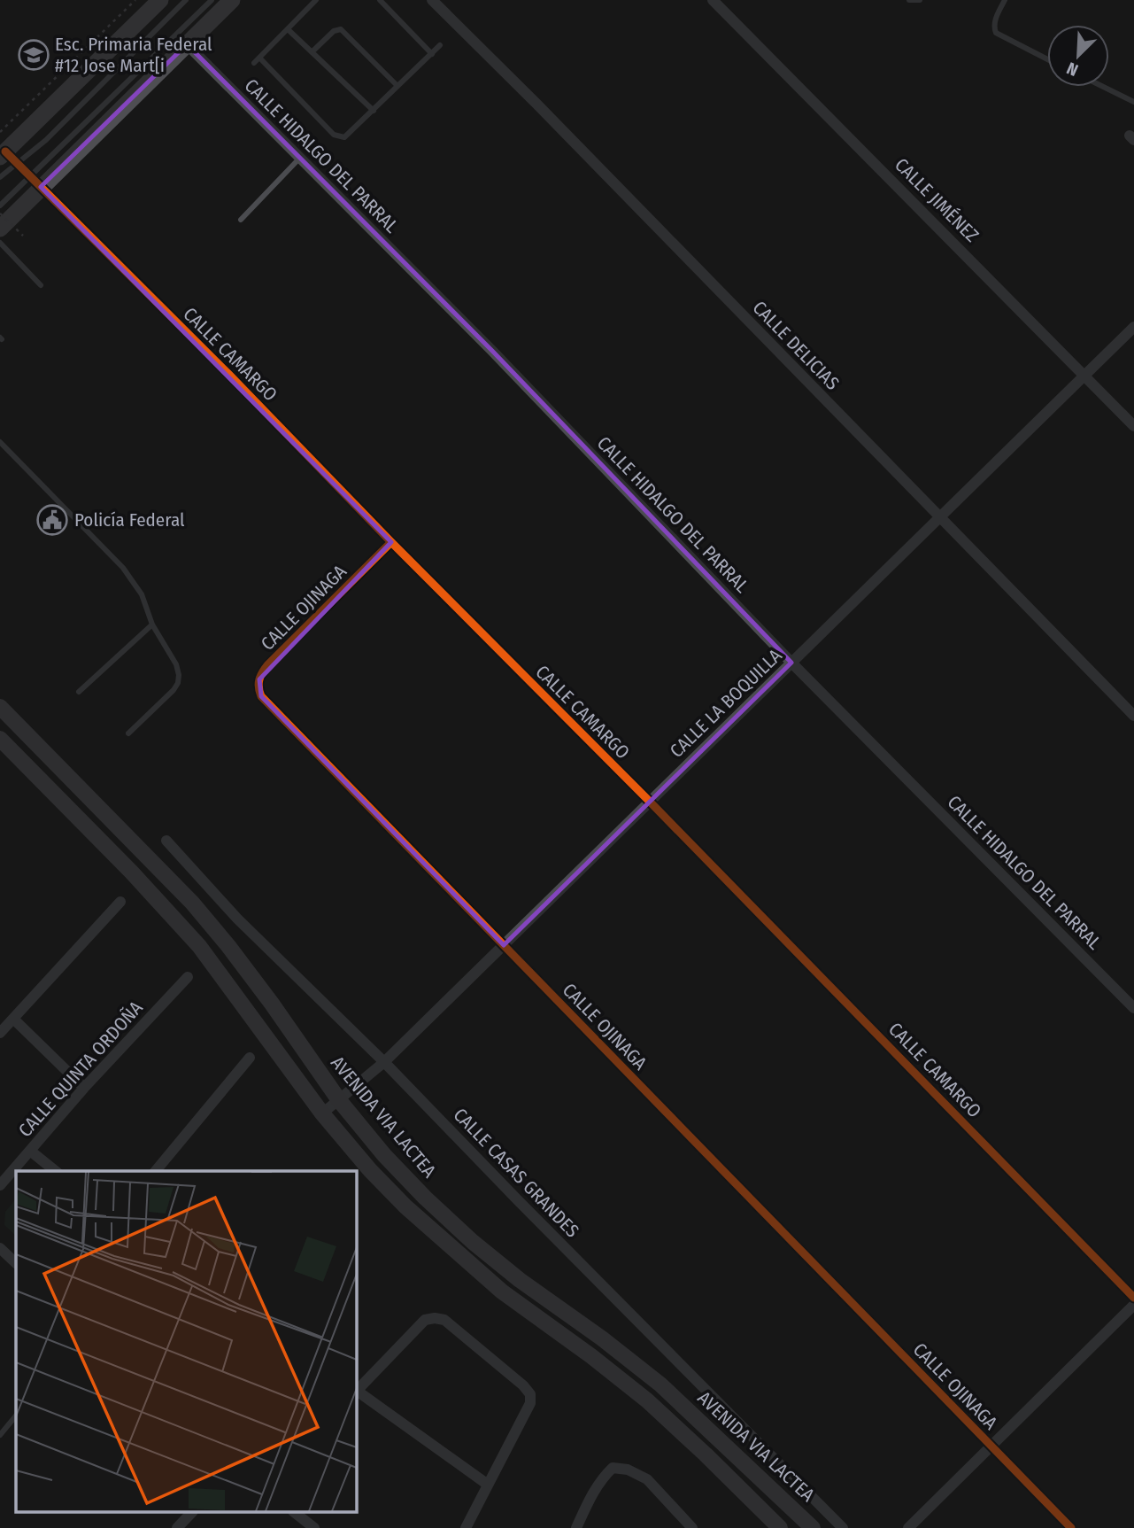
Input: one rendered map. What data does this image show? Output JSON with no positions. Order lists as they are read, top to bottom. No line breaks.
{"streets":{"main road":["AVENIDA VIA LACTEA"],"street":["CALLE HIDALGO DEL PARRAL","CALLE JIMÉNEZ","CALLE DELICIAS","CALLE CAMARGO","CALLE OJINAGA","CALLE LA BOQUILLA","CALLE QUINTA ORDOÑA","CALLE CASAS GRANDES"]},"crossings":[["CALLE HIDALGO DEL PARRAL","CALLE LA BOQUILLA"],["CALLE JIMÉNEZ","CALLE LA BOQUILLA"],["CALLE DELICIAS","CALLE LA BOQUILLA"],["CALLE CAMARGO","CALLE OJINAGA"],["CALLE CAMARGO","CALLE LA BOQUILLA"],["CALLE OJINAGA","CALLE LA BOQUILLA"],["CALLE LA BOQUILLA","AVENIDA VIA LACTEA"],["CALLE LA BOQUILLA","CALLE CASAS GRANDES"]],"places":{"school or university":["Esc. Primaria Federal #12 Jose Mart[i"],"public building":["Policía Federal"]},"north":"bottom left"}
